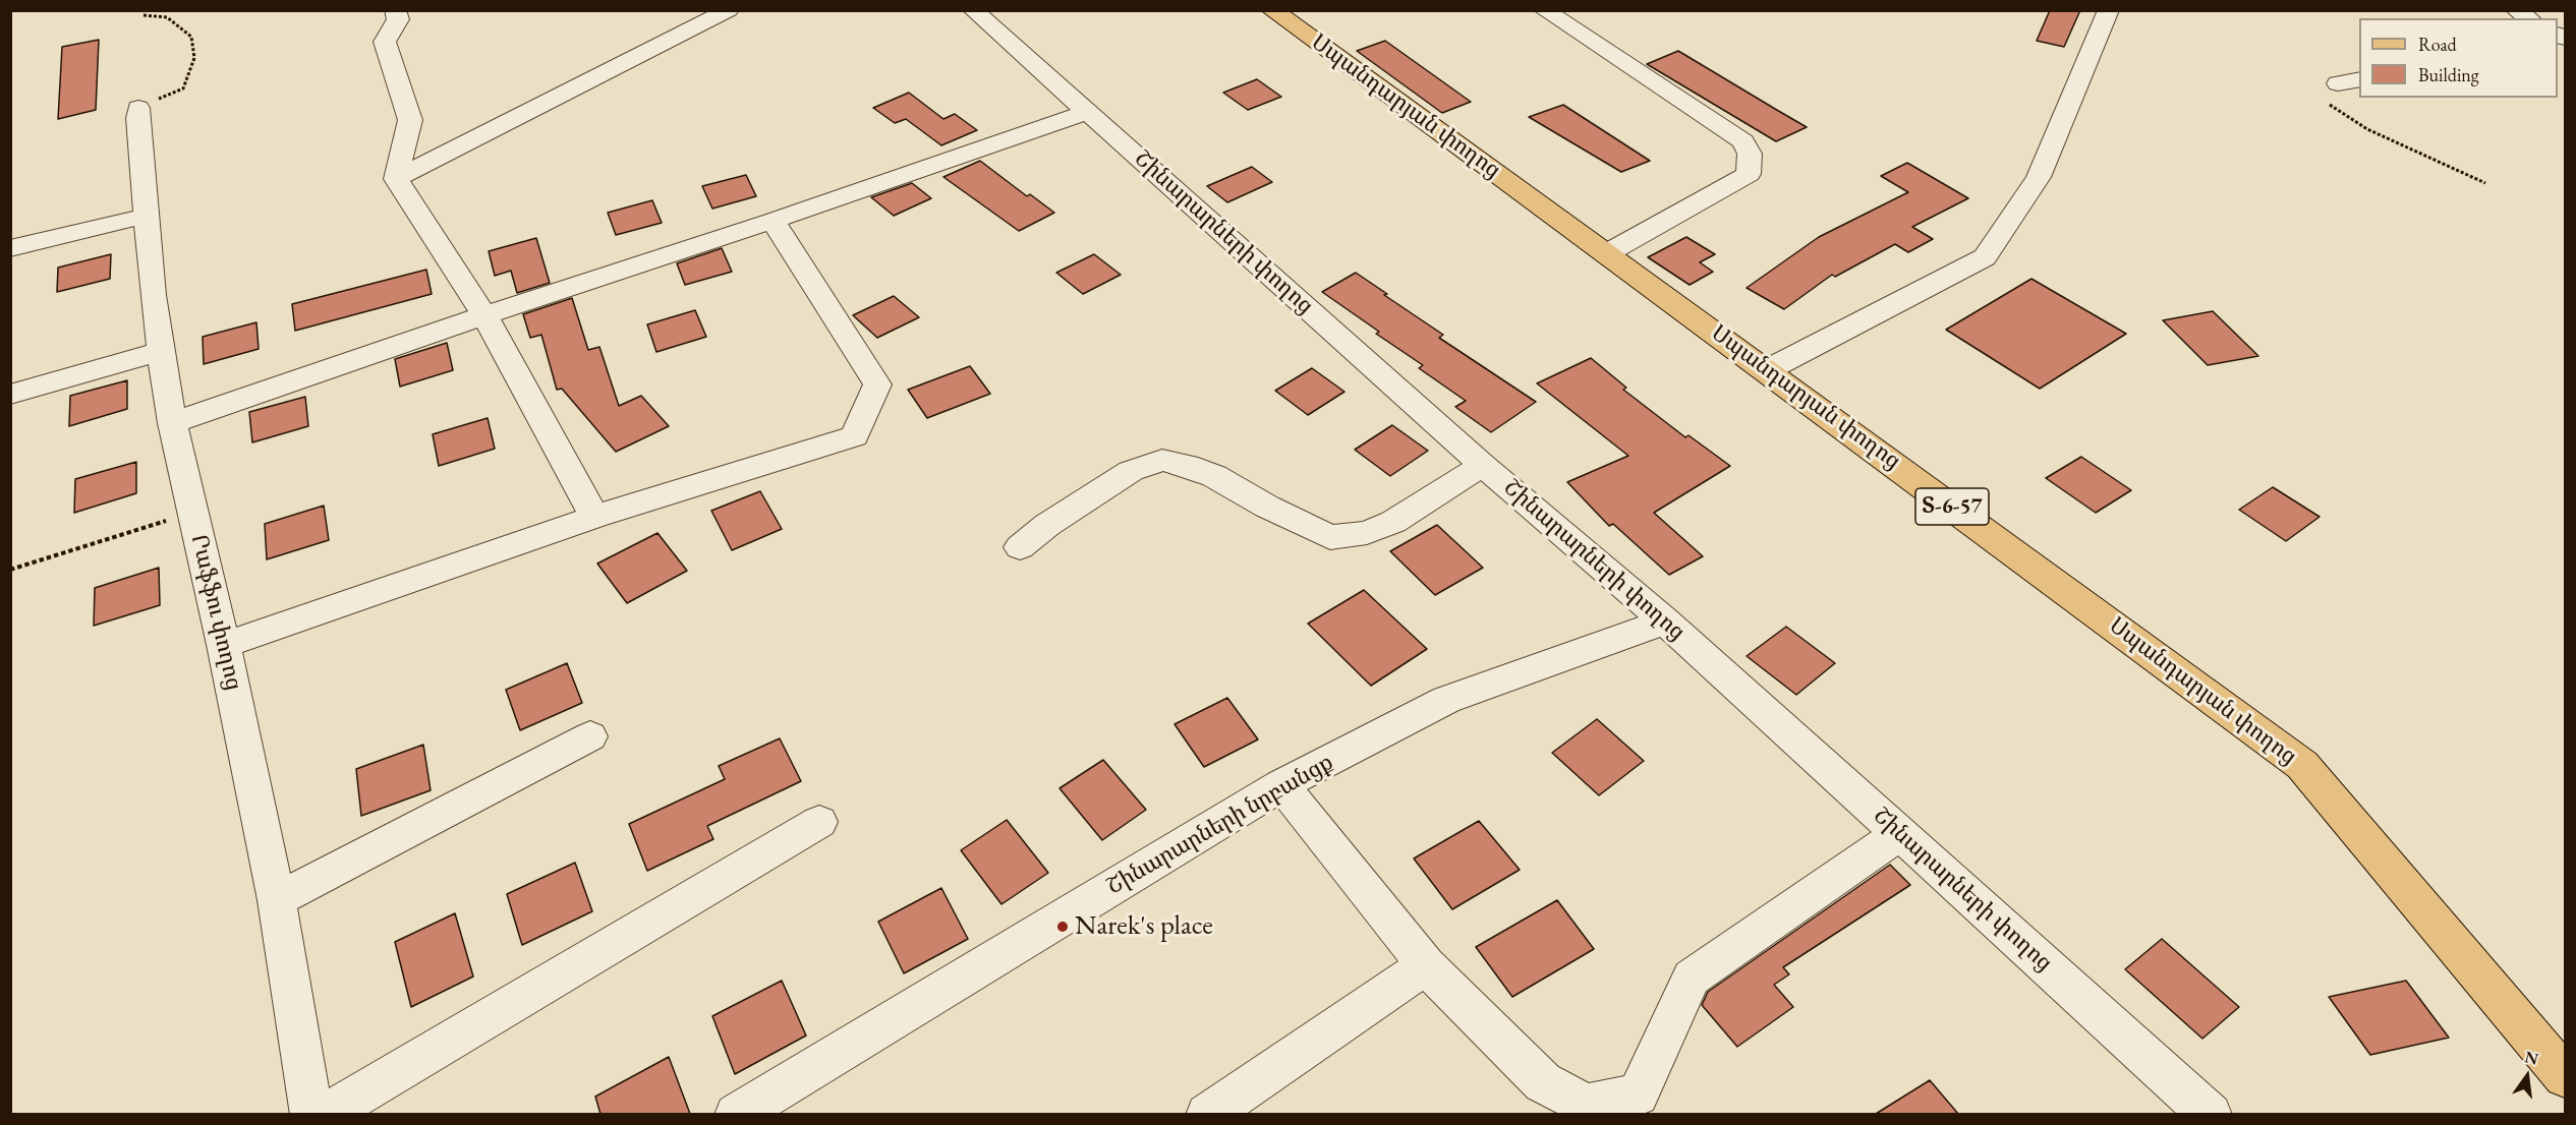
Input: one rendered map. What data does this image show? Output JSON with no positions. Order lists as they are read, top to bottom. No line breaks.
{"streets":{"main road":["Սպանդարյան փողոց","Տ-6-57"],"street":["Շինարարների փողոց","Րաֆֆու փողոց","Շինարարների նրբանցք"]},"crossings":[["Շինարարների փողոց","Շինարարների նրբանցք"]],"places":["Narek's place"],"legend":["Road","Building"],"north":"top"}
